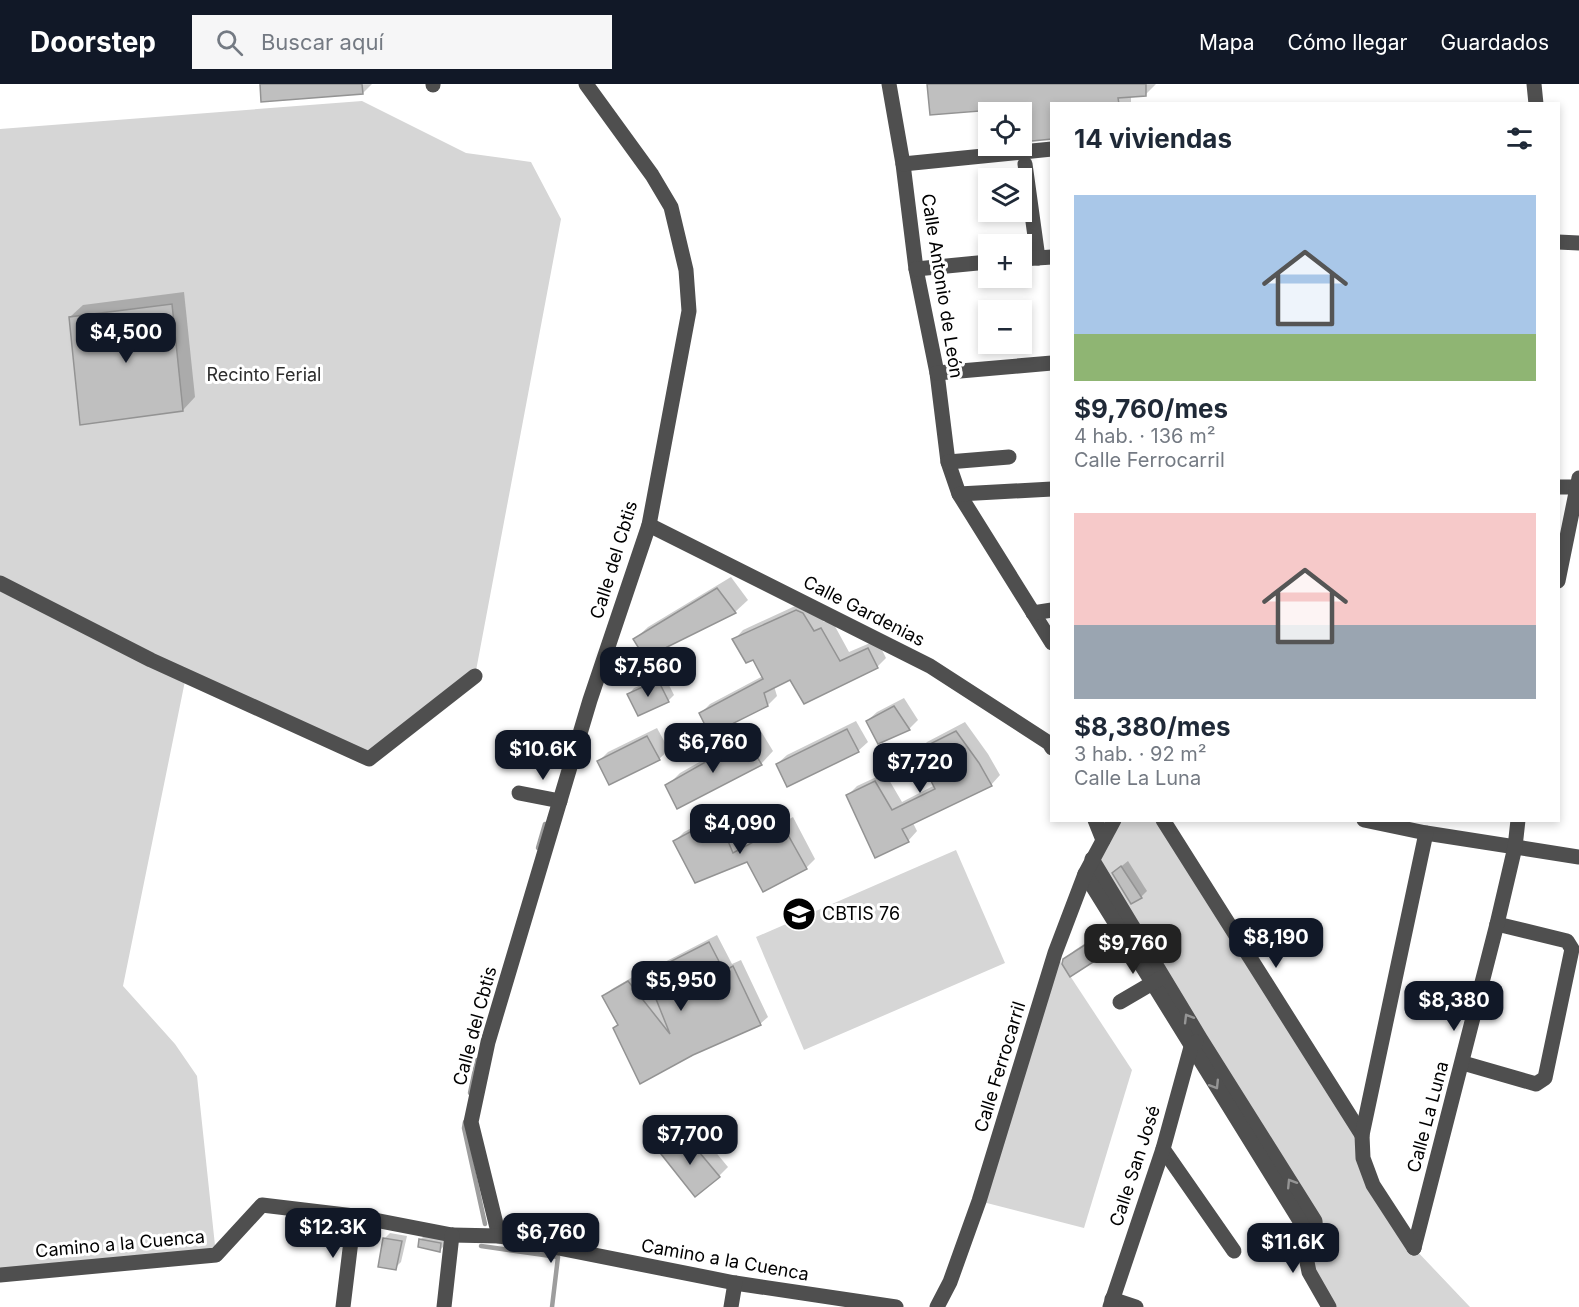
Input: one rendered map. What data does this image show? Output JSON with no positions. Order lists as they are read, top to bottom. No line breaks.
{"streets":{"street":["Calle Antonio de León","Calle del Cbtis","Calle Gardenias","Calle Ferrocarril","Calle La Luna","Calle San José","Camino a la Cuenca"]},"crossings":[["Calle del Cbtis","Calle Gardenias"],["Calle del Cbtis","Camino a la Cuenca"]],"parks":["Recinto Ferial"],"places":{"school or university":["CBTIS 76"]},"page":{"header":"Doorstep","search":"Buscar aquí","nav":["Mapa","Cómo llegar","Guardados"],"map_buttons":["+","−"],"heading":"14 viviendas","list":[{"name":"$9,760/mes","note":"4 hab. · 136 m² · Calle Ferrocarril"},{"name":"$8,380/mes","note":"3 hab. · 92 m² · Calle La Luna"}],"price":["$4,500","$7,560","$6,760","$10.6K","$7,720","$4,090","$8,190","$9,760","$5,950","$8,380","$7,700","$12.3K","$6,760","$11.6K"]}}
